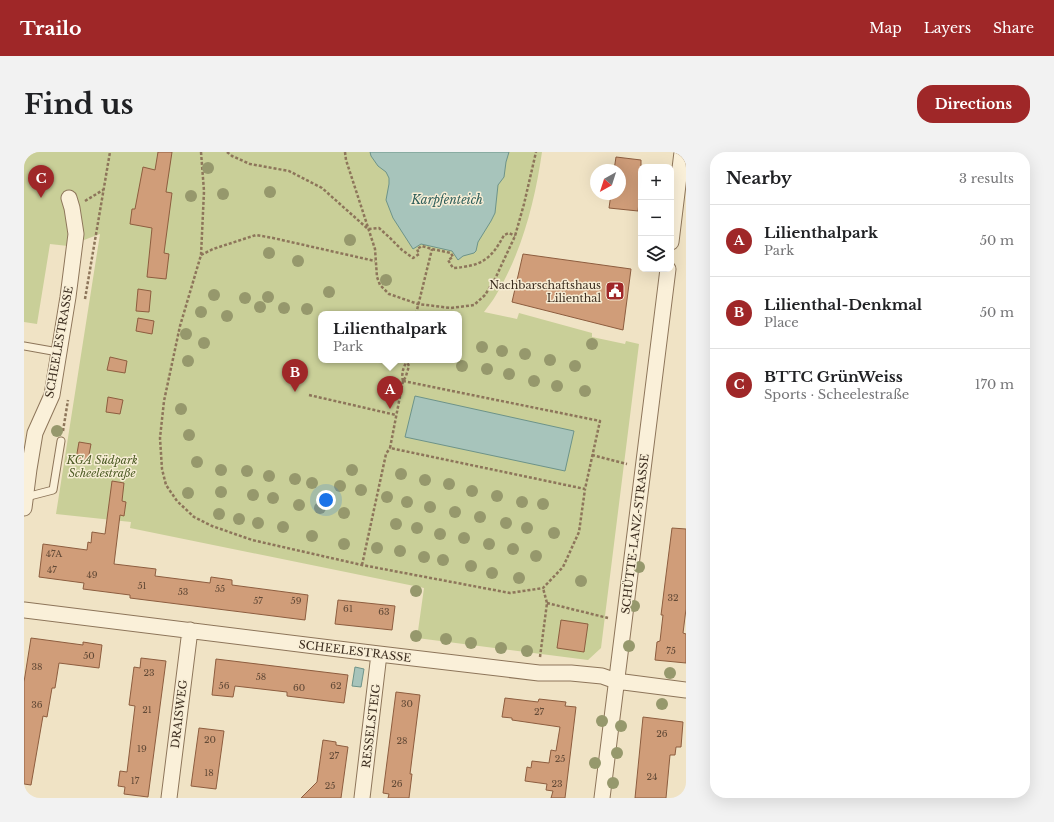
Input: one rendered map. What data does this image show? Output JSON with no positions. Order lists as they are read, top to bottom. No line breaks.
{"streets":{"street":["SCHEELESTRASSE","SCHÜTTE-LANZ-STRASSE","DRAISWEG","RESSELSTEIG"]},"crossings":[["SCHEELESTRASSE","SCHÜTTE-LANZ-STRASSE"],["SCHEELESTRASSE","DRAISWEG"],["SCHEELESTRASSE","RESSELSTEIG"]],"water":["Karpfenteich"],"parks":["KGA Südpark Scheelestraße"],"places":{"public building":["Nachbarschaftshaus Lilienthal"]},"house_numbers":["47A","47","49","51","55","53","32","57","59","61","63","75","50","38","23","58","56","62","60","30","36","21","27","26","20","28","19","27","25","18","24","17","26","23","25"],"north":"bottom left","page":{"header":"Trailo","nav":["Map","Layers","Share"],"buttons":"Directions","title":"Find us","heading":["Nearby","3 results"],"map_buttons":["+","−"],"pins":["C","B","A"],"list":[{"mark":"A","name":"Lilienthalpark","note":"Park","value":"50 m"},{"mark":"B","name":"Lilienthal-Denkmal","note":"Place","value":"50 m"},{"mark":"C","name":"BTTC GrünWeiss","note":"Sports · Scheelestraße","value":"170 m"}],"popup":["Lilienthalpark","Park"]}}
